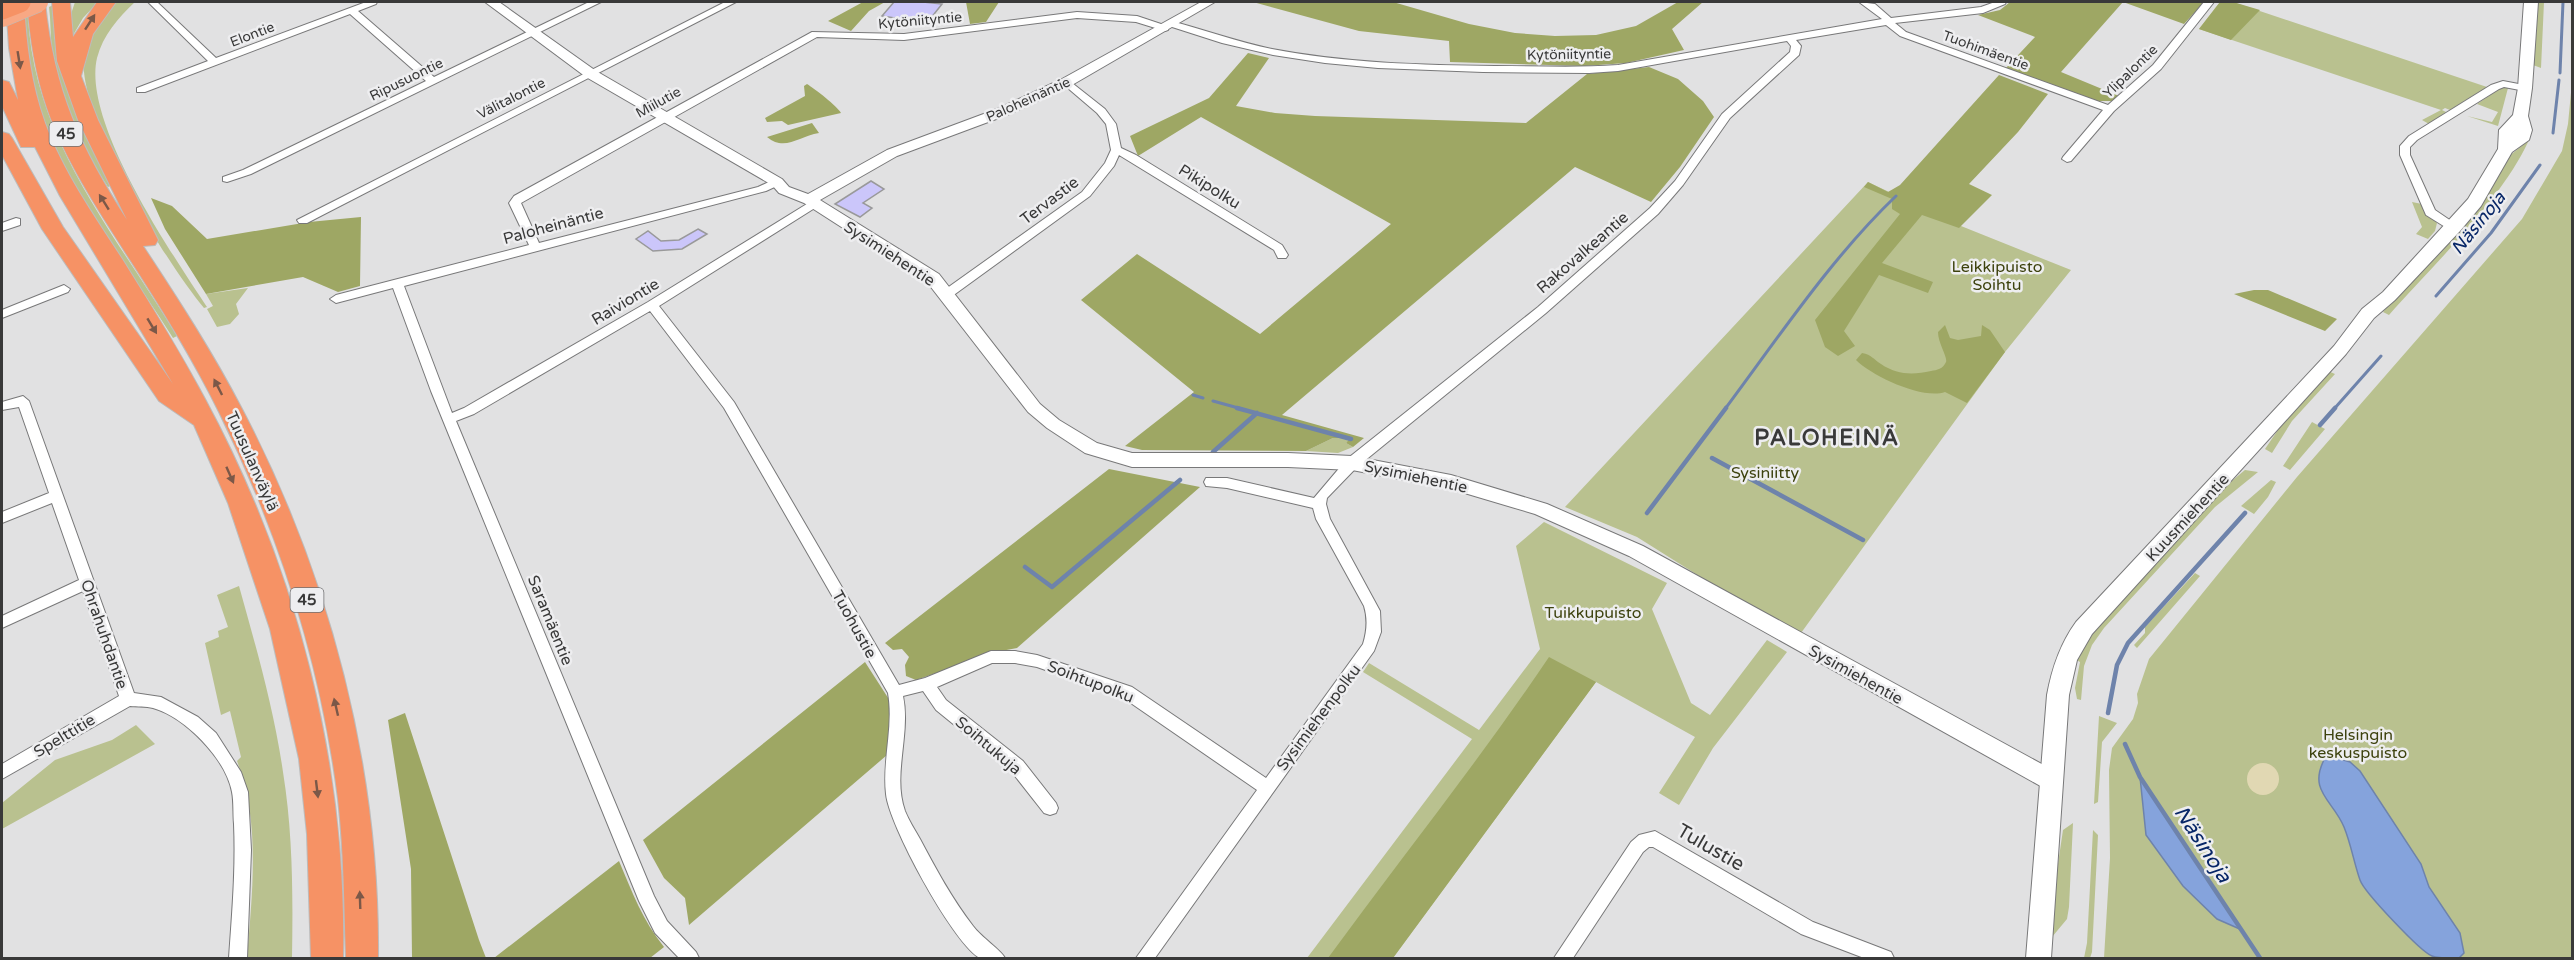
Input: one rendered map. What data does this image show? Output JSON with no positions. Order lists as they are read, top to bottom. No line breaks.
{"streets":{"highway":["45","Tuusulanväylä"],"main road":["Kuusmiehentie"],"street":["Kytöniityntie","Elontie","Tuohimäentie","Ylipalontie","Ripusuontie","Välitalontie","Paloheinäntie","Miilutie","Pikipolku","Tervastie","Rakovalkeantie","Sysimiehentie","Raiviontie","Saramäentie","Tuohustie","Ohrahuhdantie","Soihtupolku","Sysimiehenpolku","Spelttitie","Soihtukuja","Tulustie"]},"crossings":[["Kytöniityntie","Tuohimäentie"],["Kytöniityntie","Paloheinäntie"],["Kytöniityntie","Miilutie"],["Kytöniityntie","Rakovalkeantie"],["Tuohimäentie","Ylipalontie"],["Ripusuontie","Sysimiehentie"],["Välitalontie","Sysimiehentie"],["Paloheinäntie","Miilutie"],["Paloheinäntie","Sysimiehentie"],["Paloheinäntie","Raiviontie"],["Paloheinäntie","Saramäentie"],["Miilutie","Sysimiehentie"],["Pikipolku","Tervastie"],["Tervastie","Sysimiehentie"],["Rakovalkeantie","Sysimiehentie"],["Sysimiehentie","Raiviontie"],["Sysimiehentie","Kuusmiehentie"],["Raiviontie","Saramäentie"],["Raiviontie","Tuohustie"],["Tuohustie","Soihtupolku"],["Ohrahuhdantie","Spelttitie"],["Soihtupolku","Sysimiehenpolku"],["Soihtupolku","Soihtukuja"]],"districts":["PALOHEINÄ"],"water":["Näsinoja"],"parks":["Leikkipuisto Soihtu","Sysiniitty","Tuikkupuisto","Helsingin keskuspuisto"]}
